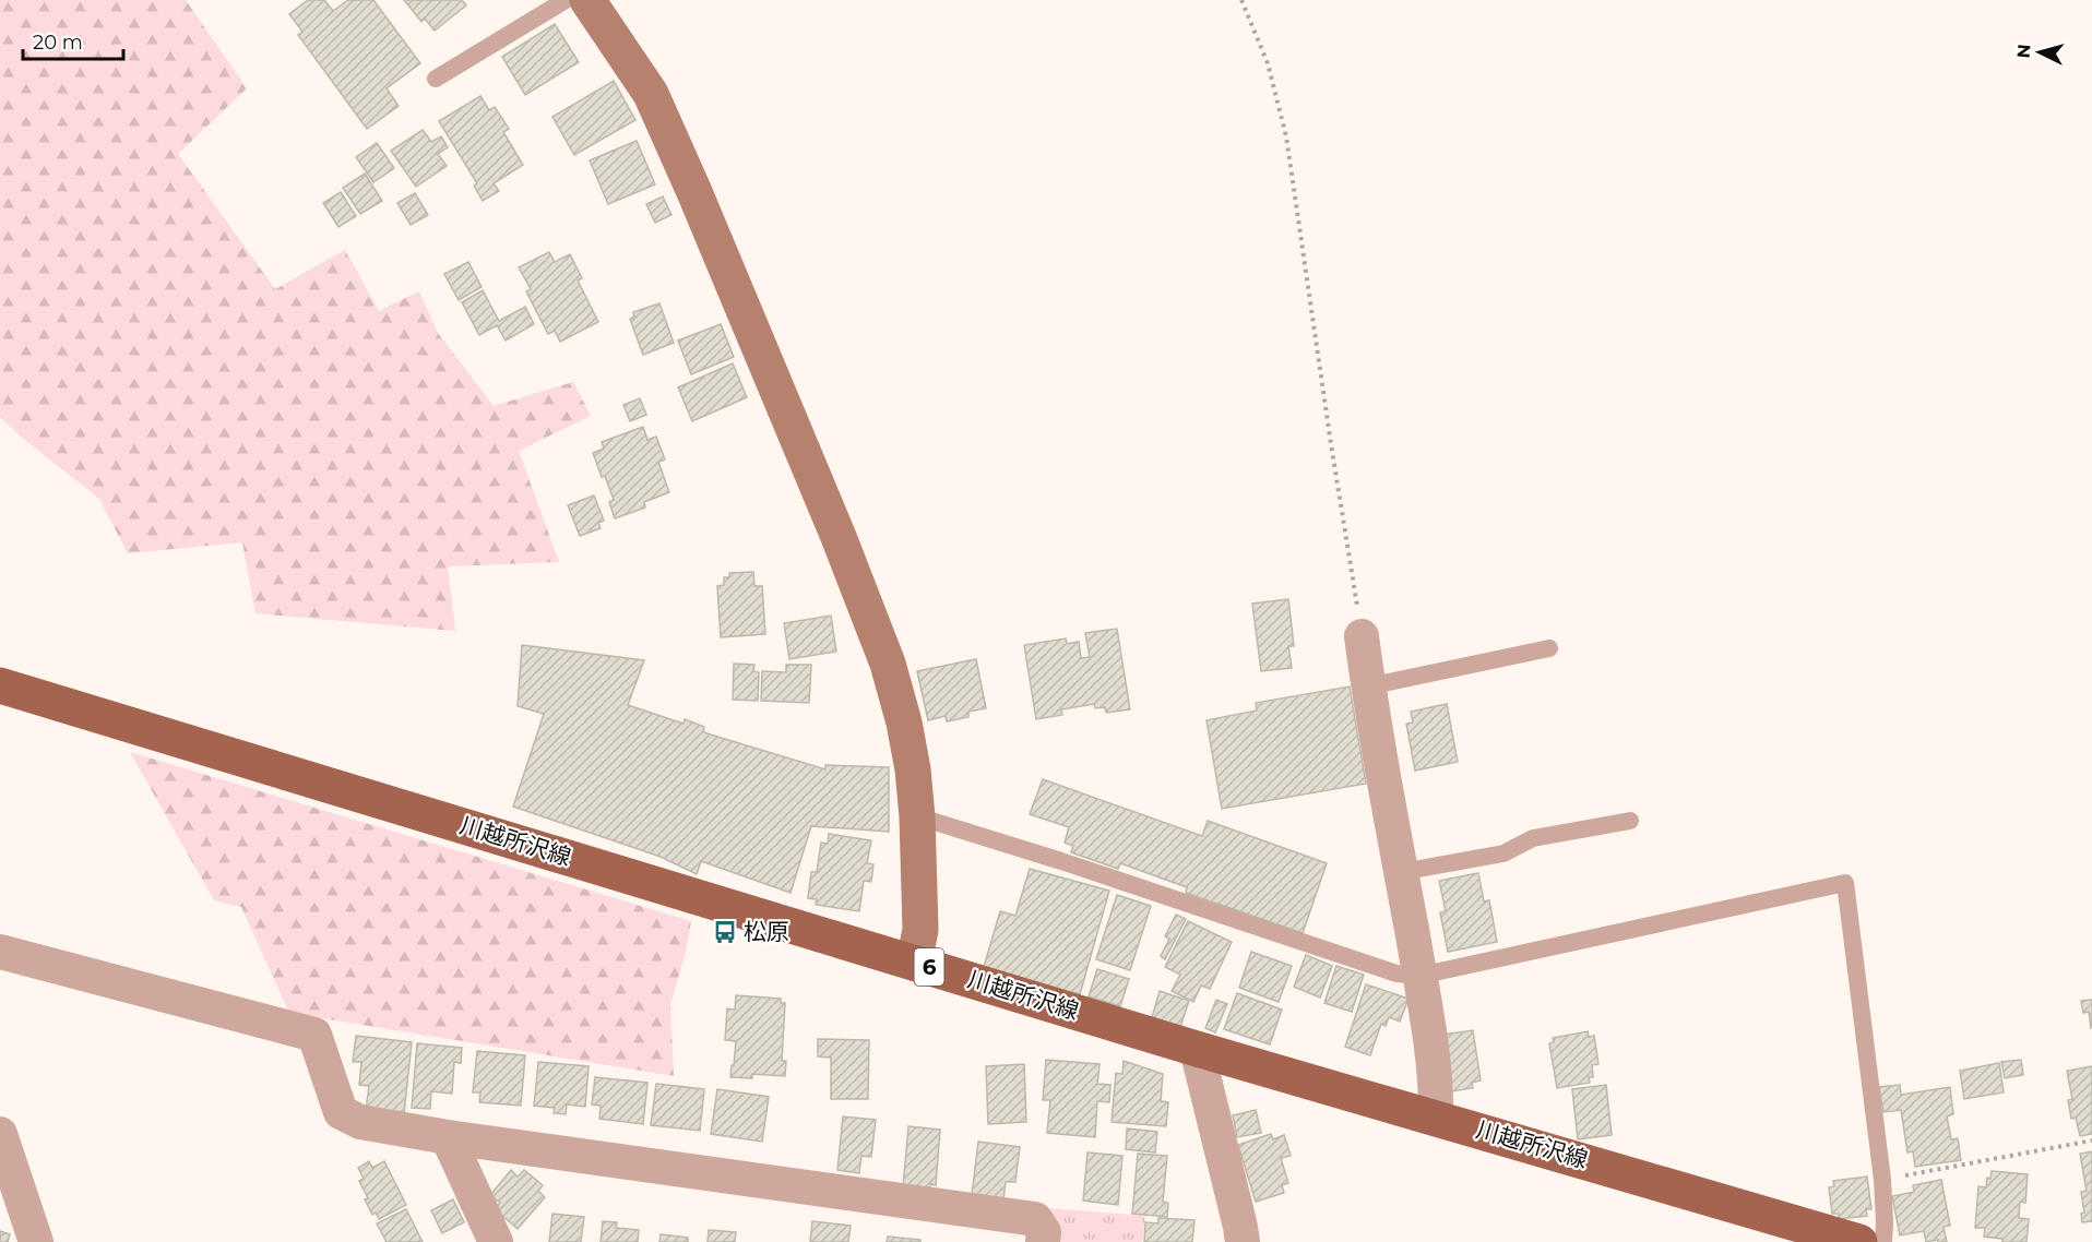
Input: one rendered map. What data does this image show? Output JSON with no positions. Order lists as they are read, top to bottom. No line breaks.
{"streets":{"main road":["川越所沢線","6"]},"places":{"bus stop":["松原"]},"scale_bar":"20 m","north":"left"}
